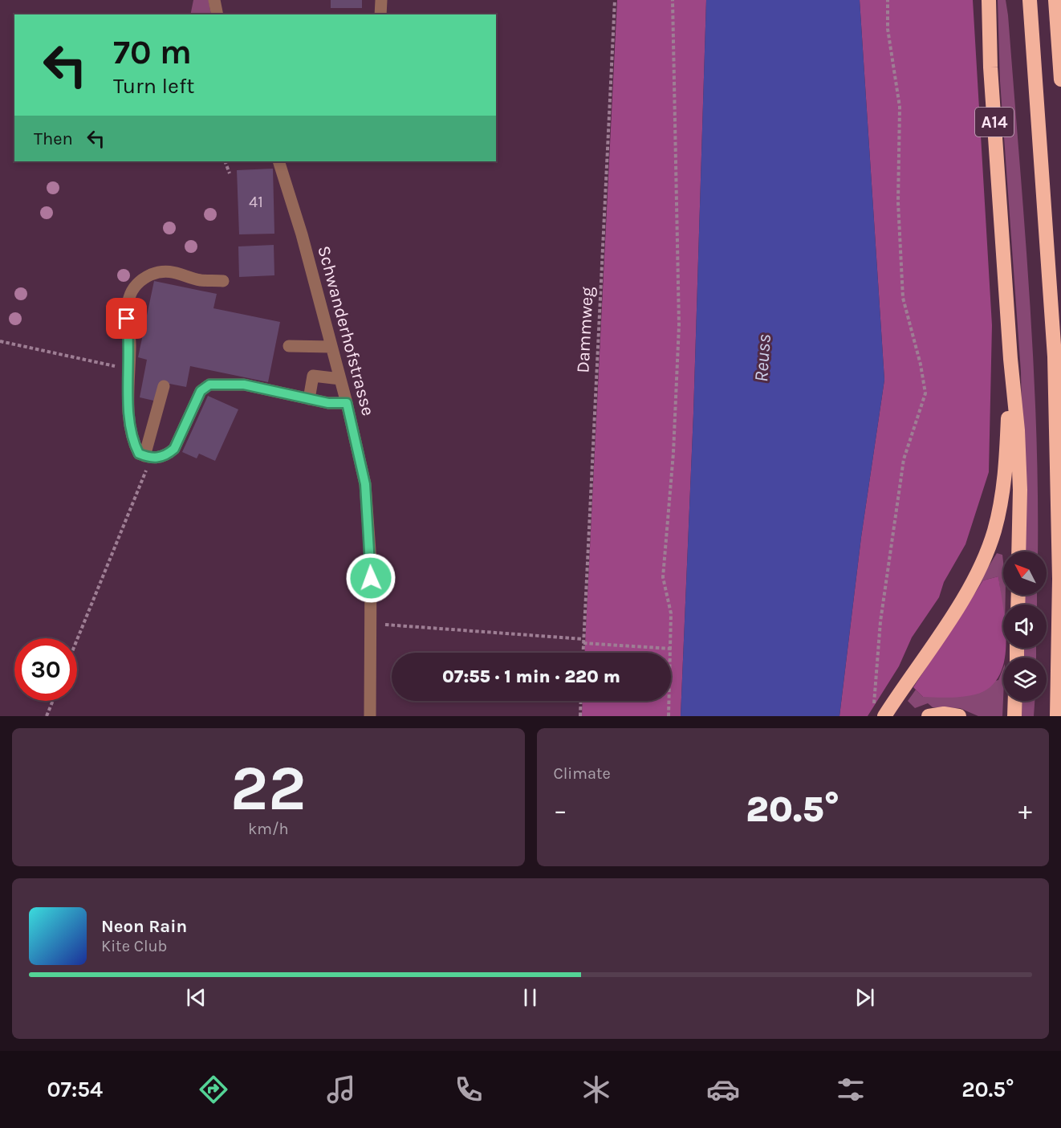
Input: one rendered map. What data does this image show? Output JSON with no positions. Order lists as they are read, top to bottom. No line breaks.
{"streets":{"highway":["A14"],"street":["Schwanderhofstrasse"],"path":["Dammweg"]},"water":["Reuss"],"house_numbers":["41"],"north":"top left","page":{"turn":["70 m","Turn left"],"then":"Then","limit":"30","trip":"07:55 · 1 min · 220 m","tile":[["22","km/h"],"Climate"],"heat":["−","20.5°","+"],"song":["Neon Rain","Kite Club"],"tabs":["07:54","20.5°"]}}
